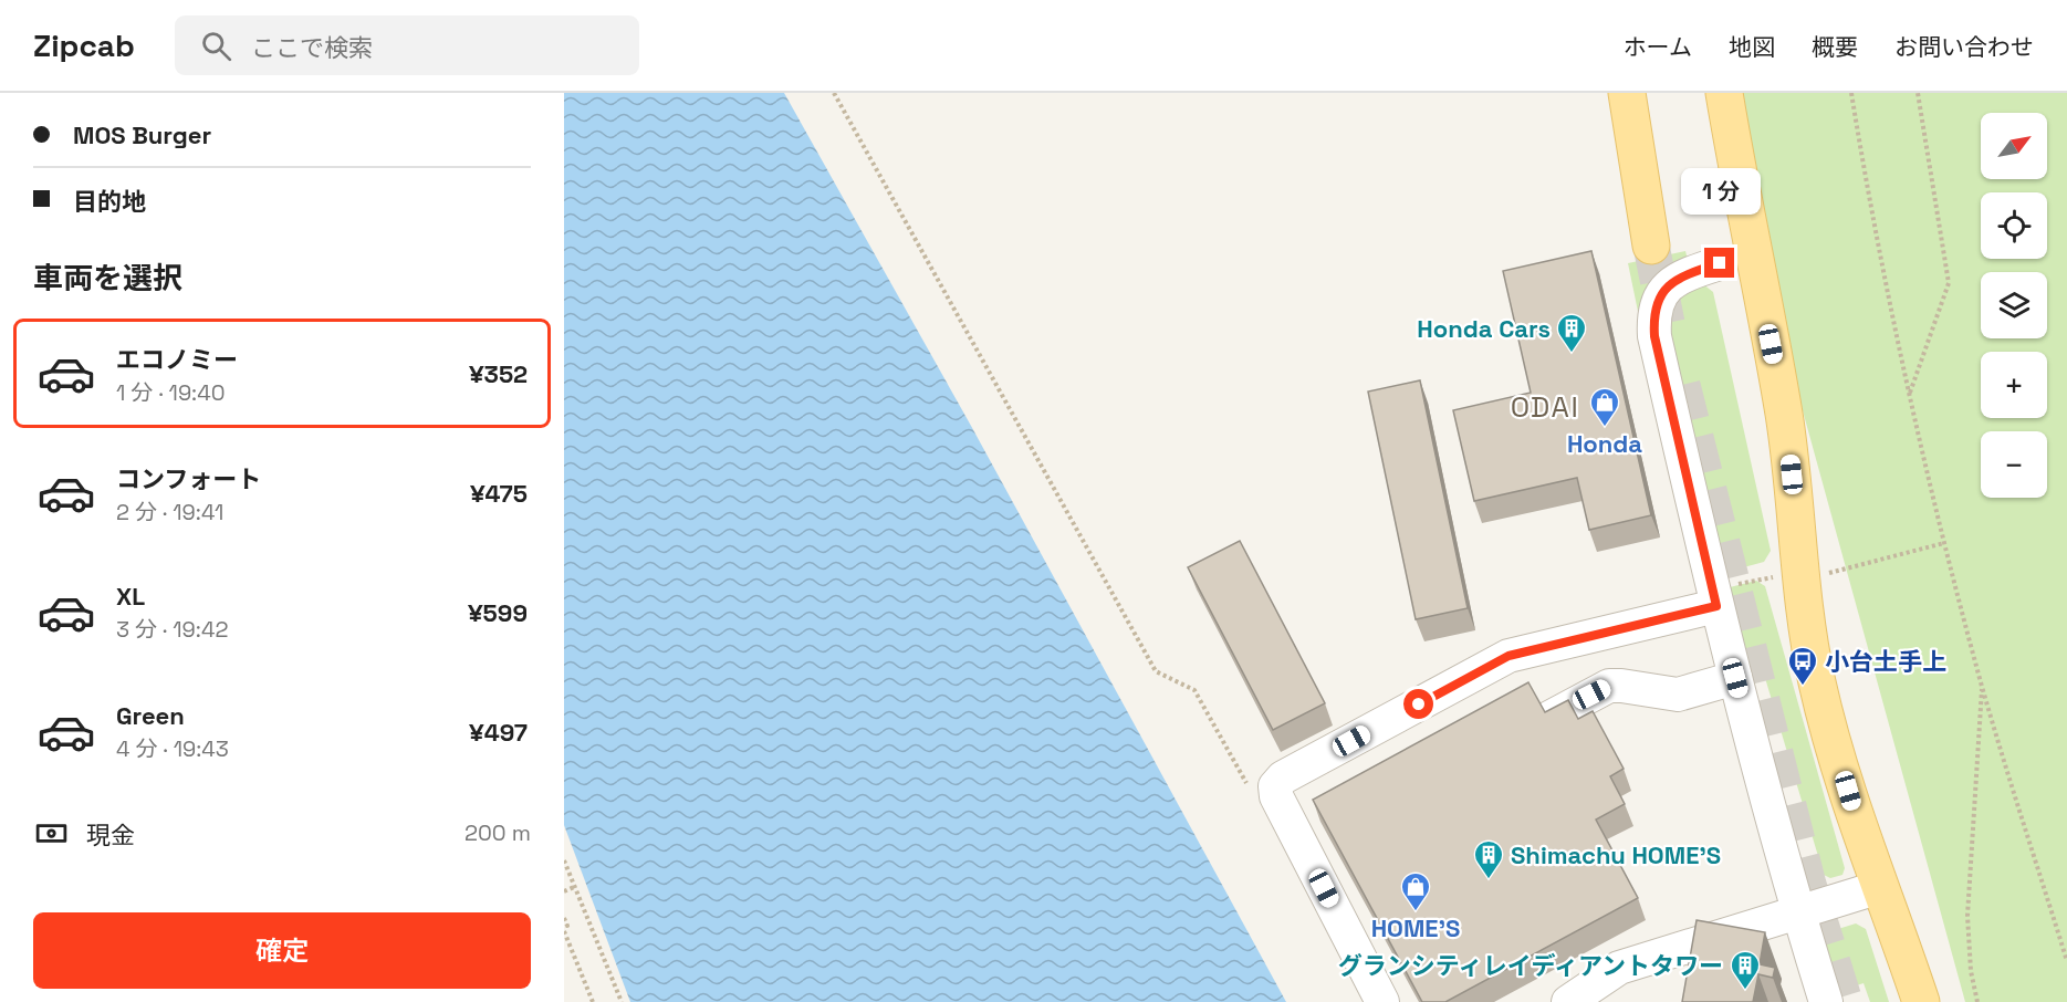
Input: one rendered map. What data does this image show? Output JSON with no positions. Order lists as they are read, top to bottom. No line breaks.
{"districts":["ODAI"],"places":{"building":["Honda Cars","Shimachu HOME'S","グランシティレイディアントタワー"],"shop":["Honda","HOME'S"],"bus stop":["小台土手上"]},"north":"top right","page":{"header":"Zipcab","search":"ここで検索","nav":["ホーム","地図","概要","お問い合わせ"],"banner":["MOS Burger","目的地"],"map_buttons":["+","−"],"bubble":"1 分","heading":"車両を選択","list":[{"name":"エコノミー","note":"1 分 · 19:40","value":"¥352"},{"name":"コンフォート","note":"2 分 · 19:41","value":"¥475"},{"name":"XL","note":"3 分 · 19:42","value":"¥599"},{"name":"Green","note":"4 分 · 19:43","value":"¥497"}],"pay":["現金","200 m"],"buttons":"確定"}}
